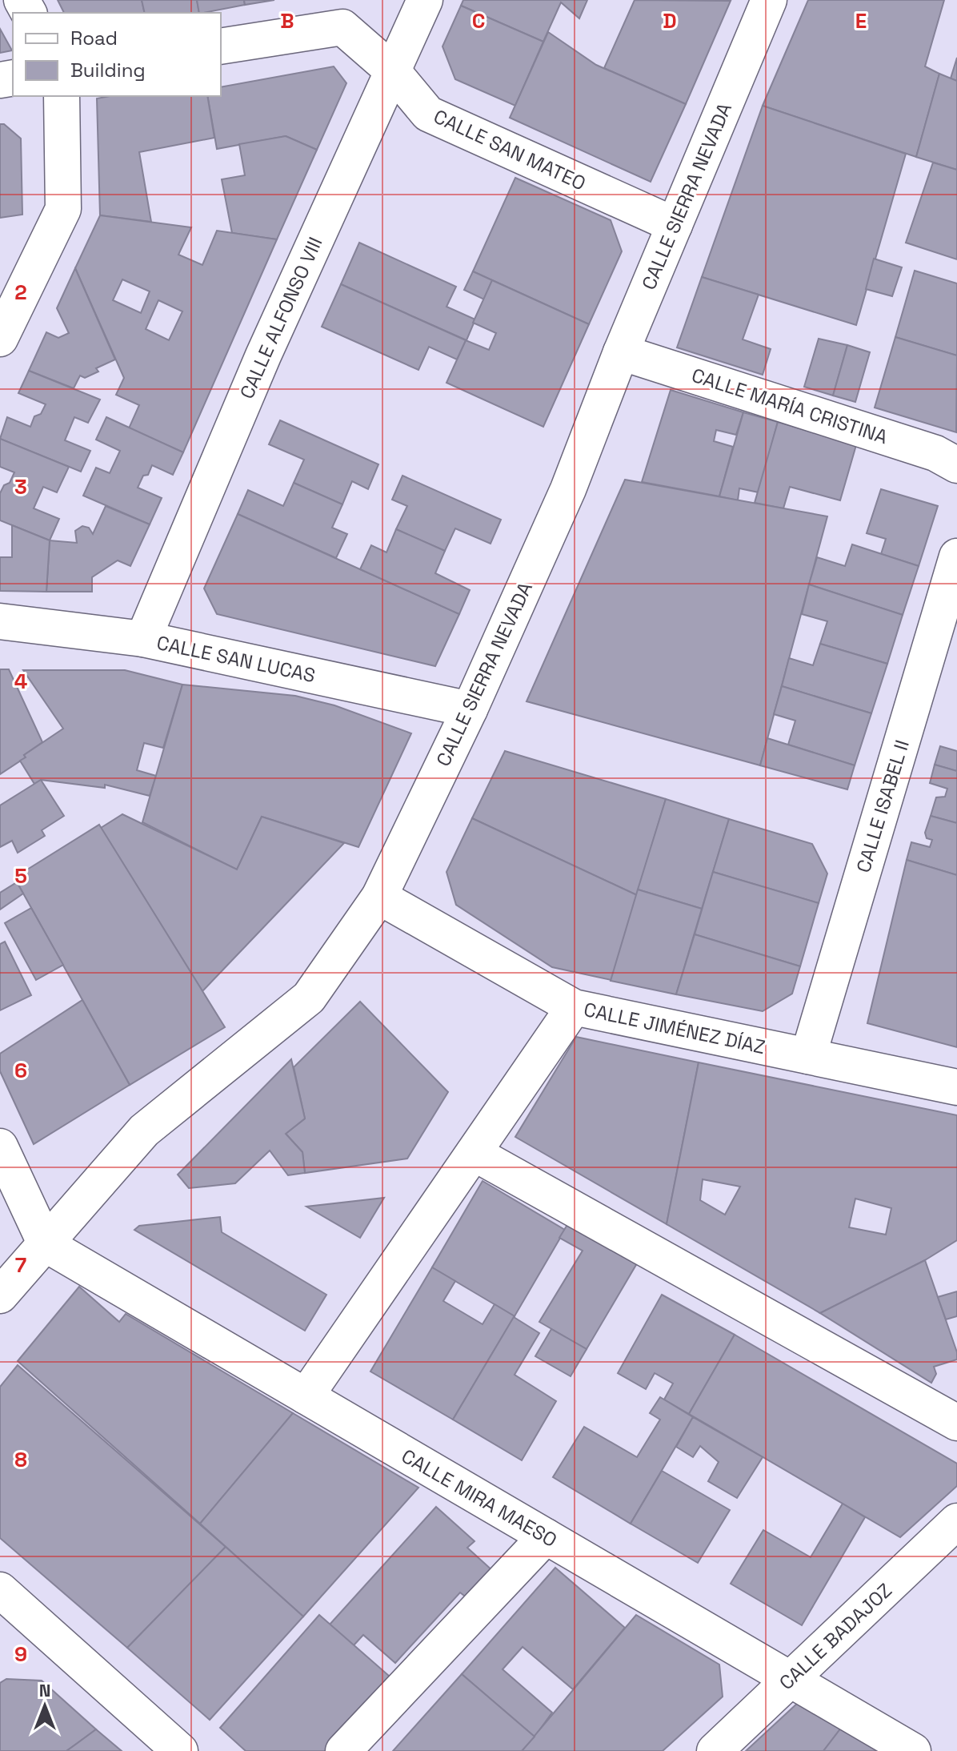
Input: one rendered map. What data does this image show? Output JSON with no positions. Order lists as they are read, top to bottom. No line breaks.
{"streets":{"street":["CALLE SAN MATEO","CALLE SIERRA NEVADA","CALLE ALFONSO VIII","CALLE MARÍA CRISTINA","CALLE SAN LUCAS","CALLE ISABEL II","CALLE JIMÉNEZ DÍAZ","CALLE MIRA MAESO","CALLE BADAJOZ"]},"crossings":[["CALLE SAN MATEO","CALLE SIERRA NEVADA"],["CALLE SAN MATEO","CALLE ALFONSO VIII"],["CALLE SIERRA NEVADA","CALLE MARÍA CRISTINA"],["CALLE SIERRA NEVADA","CALLE SAN LUCAS"],["CALLE SIERRA NEVADA","CALLE JIMÉNEZ DÍAZ"],["CALLE SIERRA NEVADA","CALLE MIRA MAESO"],["CALLE ALFONSO VIII","CALLE SAN LUCAS"],["CALLE ISABEL II","CALLE JIMÉNEZ DÍAZ"],["CALLE MIRA MAESO","CALLE BADAJOZ"]],"legend":["Road","Building"],"north":"top","grid":{"columns":["B","C","D","E"],"rows":["2","3","4","5","6","7","8","9"]}}
